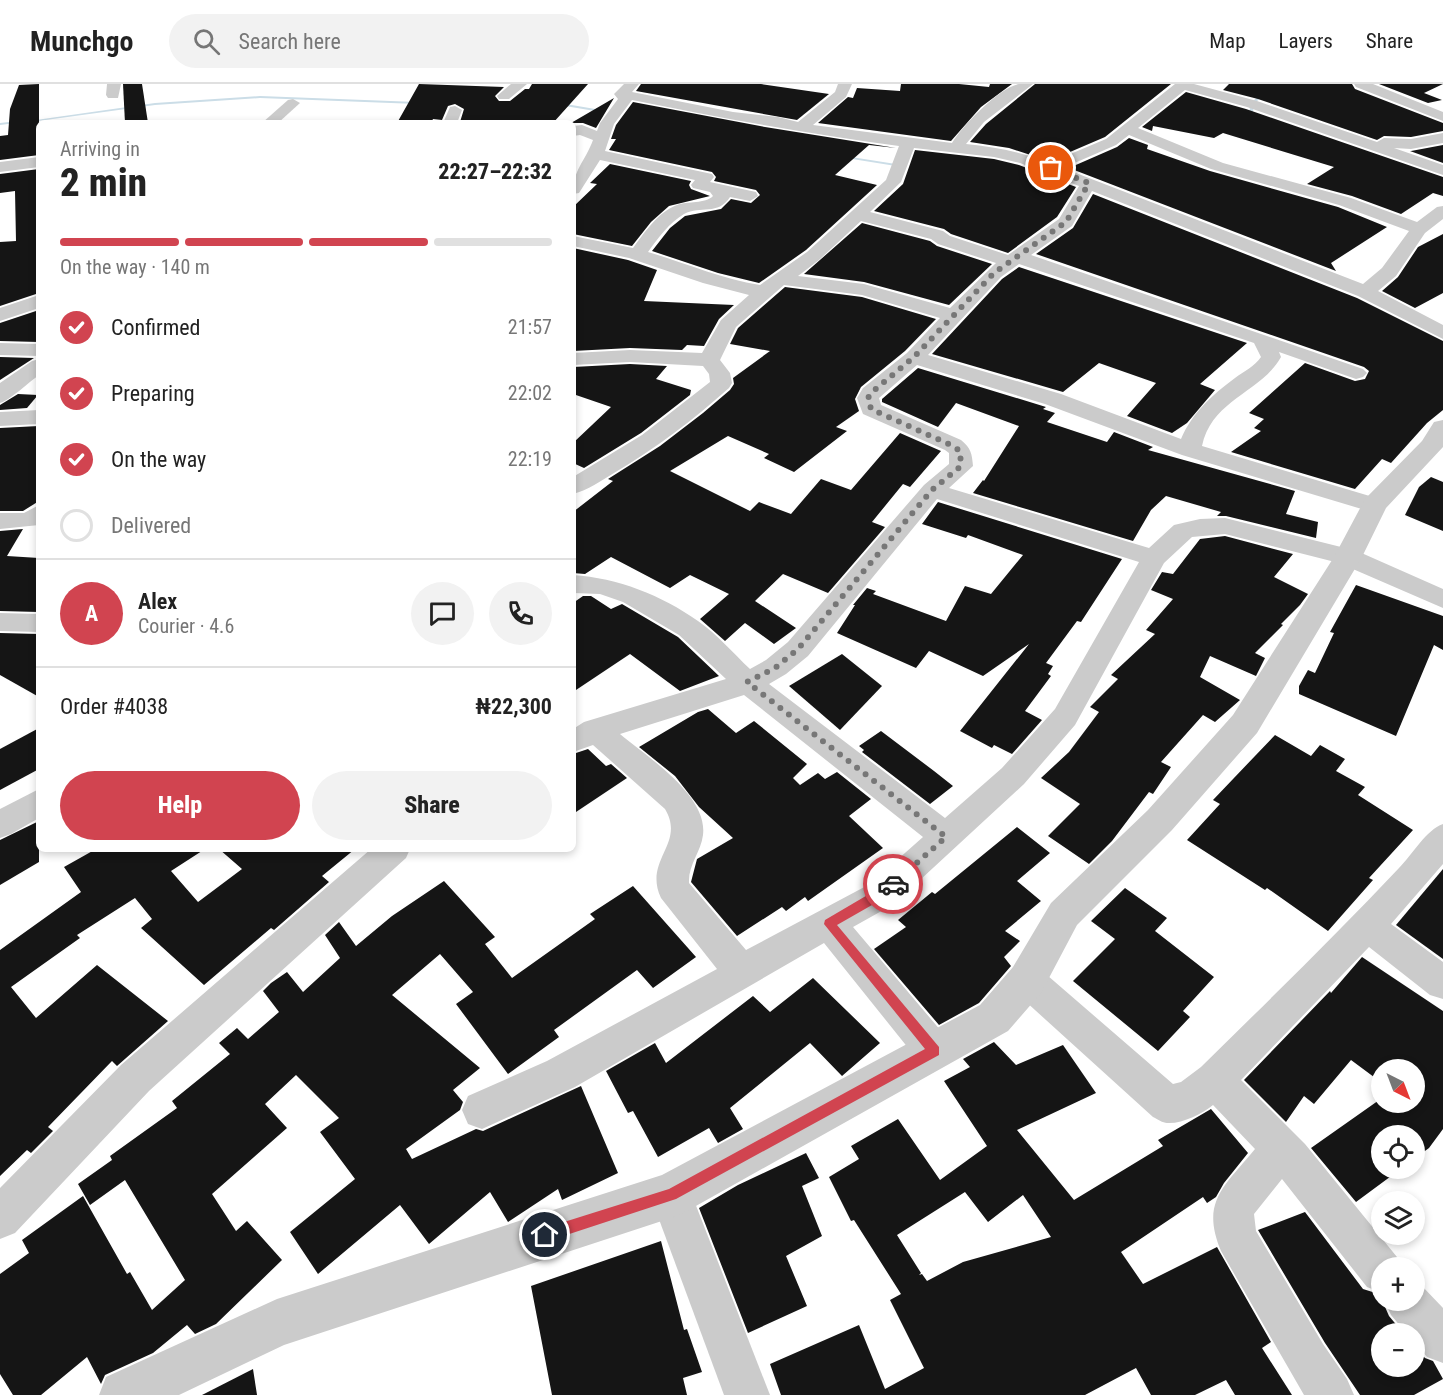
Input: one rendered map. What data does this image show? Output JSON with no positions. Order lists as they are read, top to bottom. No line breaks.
{"north":"bottom right","page":{"header":"Munchgo","search":"Search here","nav":["Map","Layers","Share"],"heading":["2 min","Arriving in","22:27–22:32"],"panel":["Alex","Courier · 4.6","Order #4038","₦22,300"],"bar":"On the way · 140 m","list":[["Confirmed","21:57"],["Preparing","22:02"],["On the way","22:19"],"Delivered"],"round":"A","buttons":["Help","Share"],"map_buttons":["+","−"]}}
